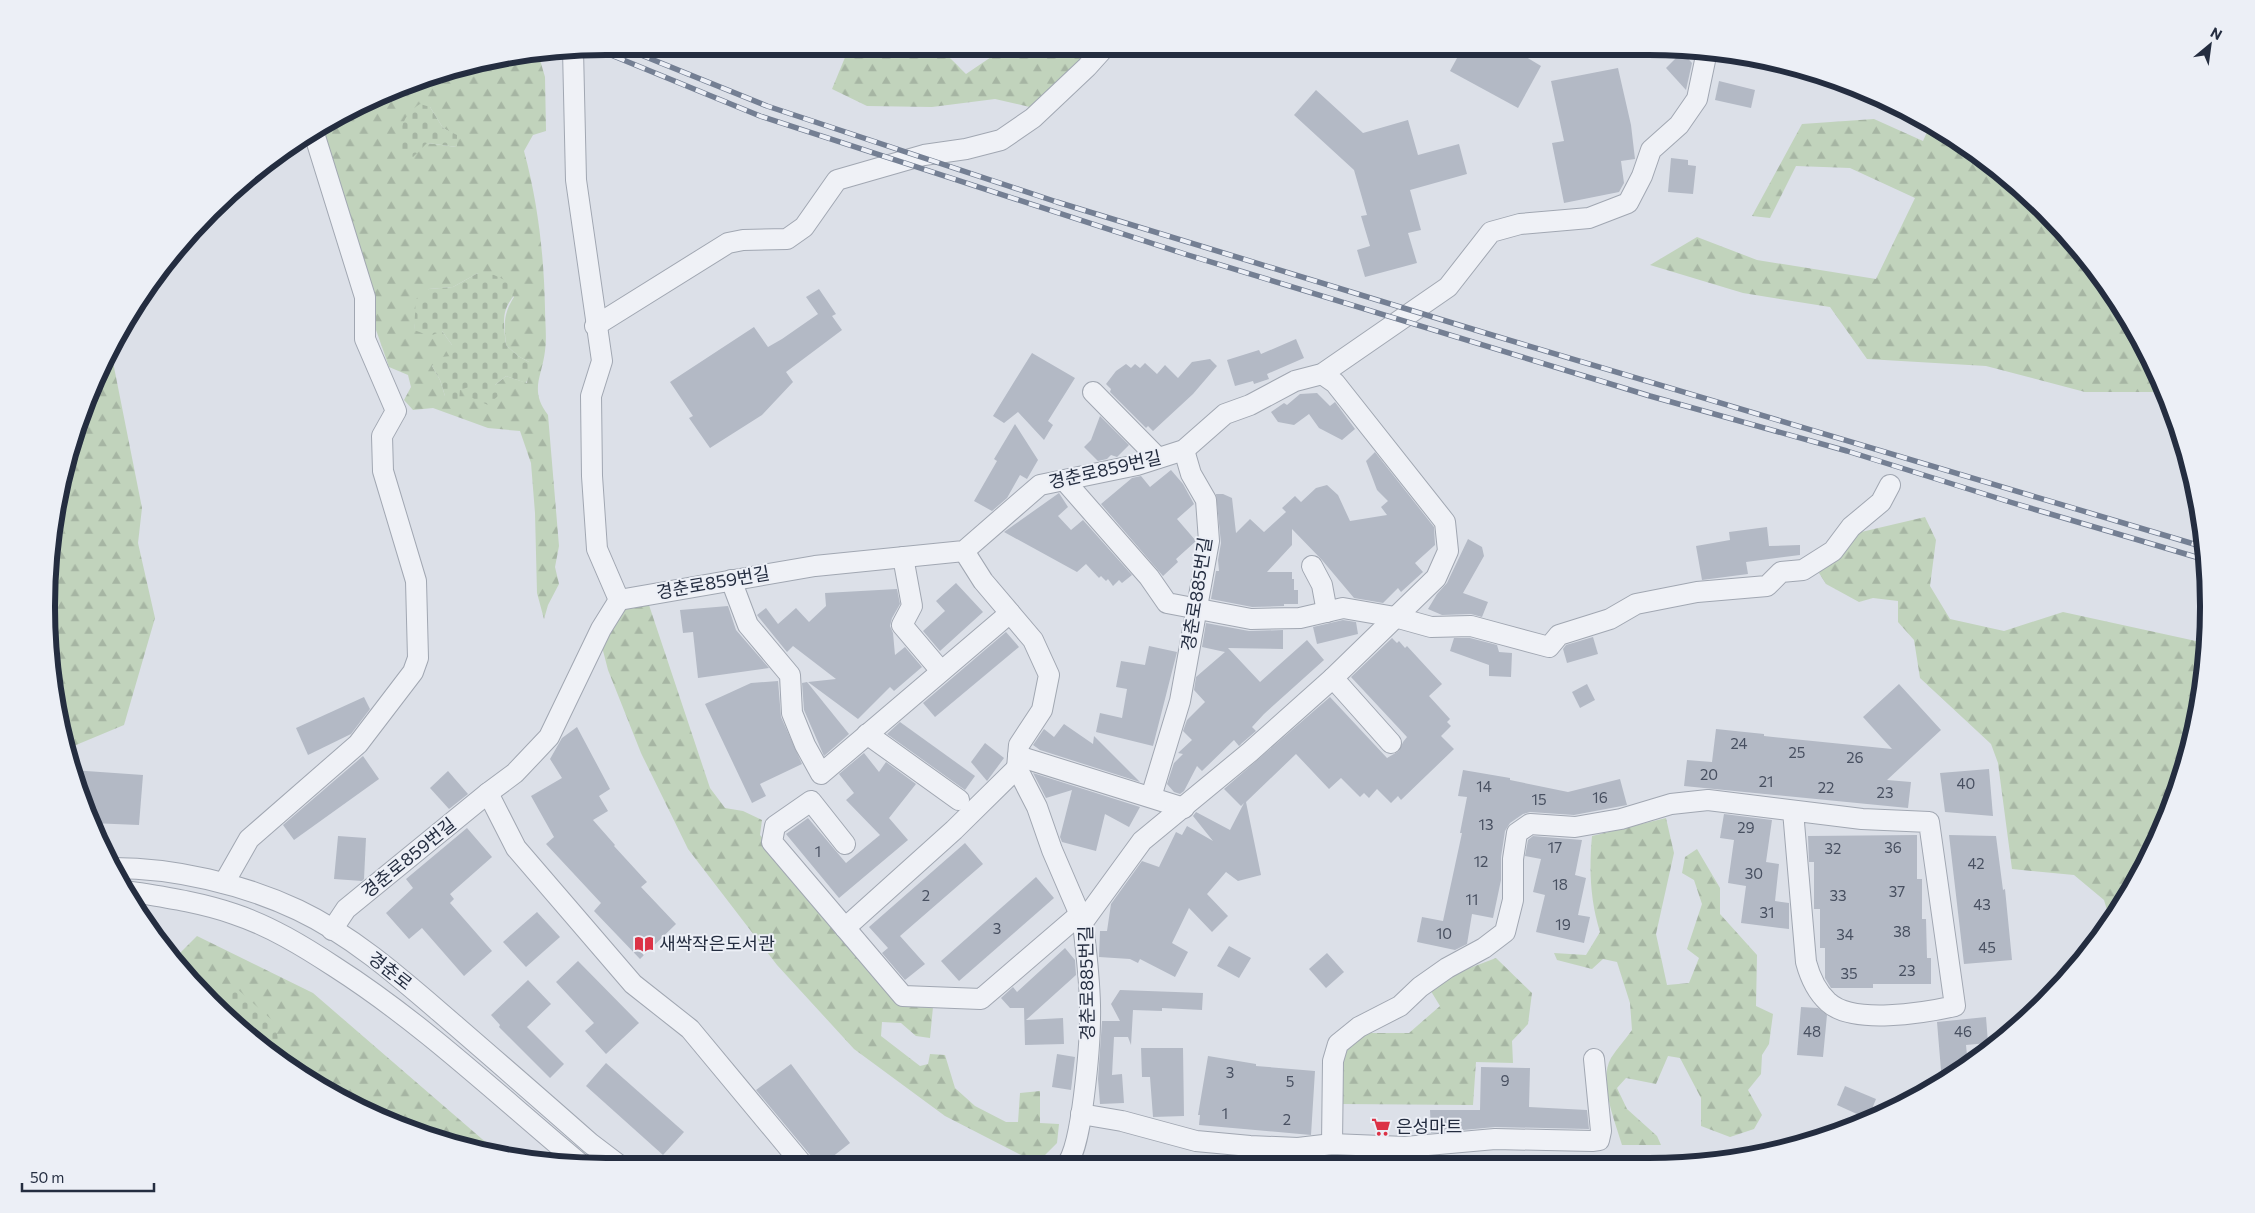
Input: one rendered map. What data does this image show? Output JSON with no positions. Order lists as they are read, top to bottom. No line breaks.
{"streets":{"street":["경춘로859번길","경춘로885번길","경춘로"]},"crossings":[["경춘로859번길","경춘로885번길"],["경춘로859번길","경춘로"]],"places":{"library":["새싹작은도서관"],"supermarket":["은성마트"]},"house_numbers":["24","25","26","20","21","40","14","22","23","16","15","13","29","17","36","32","1","12","42","30","18","37","2","33","11","43","31","19","3","38","10","34","45","23","35","48","46","3","9","5","1","2"],"scale_bar":"50 m","north":"top right"}
